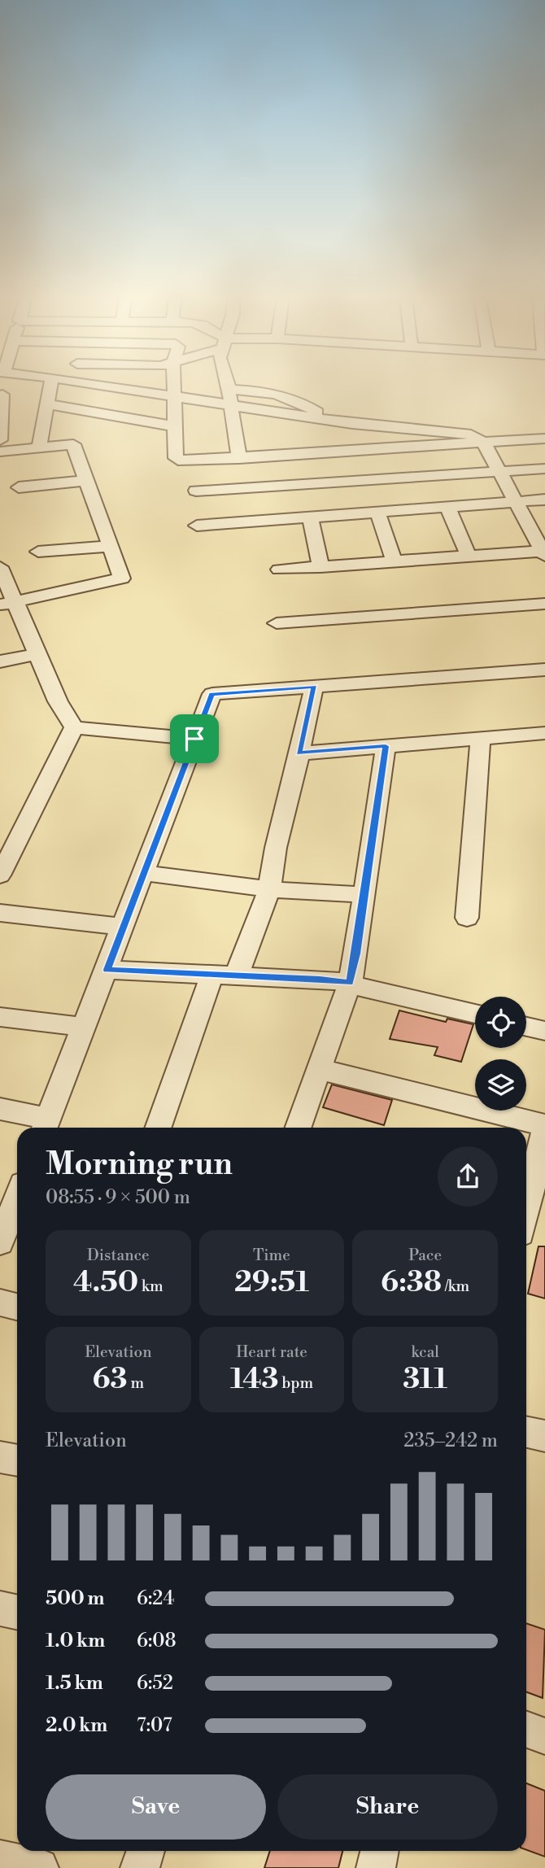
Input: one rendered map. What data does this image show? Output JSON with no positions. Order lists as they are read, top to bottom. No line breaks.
{"page":{"heading":["Morning run","08:55 · 9 × 500 m"],"stats":[["Distance","4.50 km"],["Time","29:51"],["Pace","6:38 /km"],["Elevation","63 m"],["Heart rate","143 bpm"],["kcal","311"]],"chart":["Elevation","235–242 m"],"list":[{"name":"500 m","note":"6:24"},{"name":"1.0 km","note":"6:08"},{"name":"1.5 km","note":"6:52"},{"name":"2.0 km","note":"7:07"}],"buttons":["Save","Share"]}}
